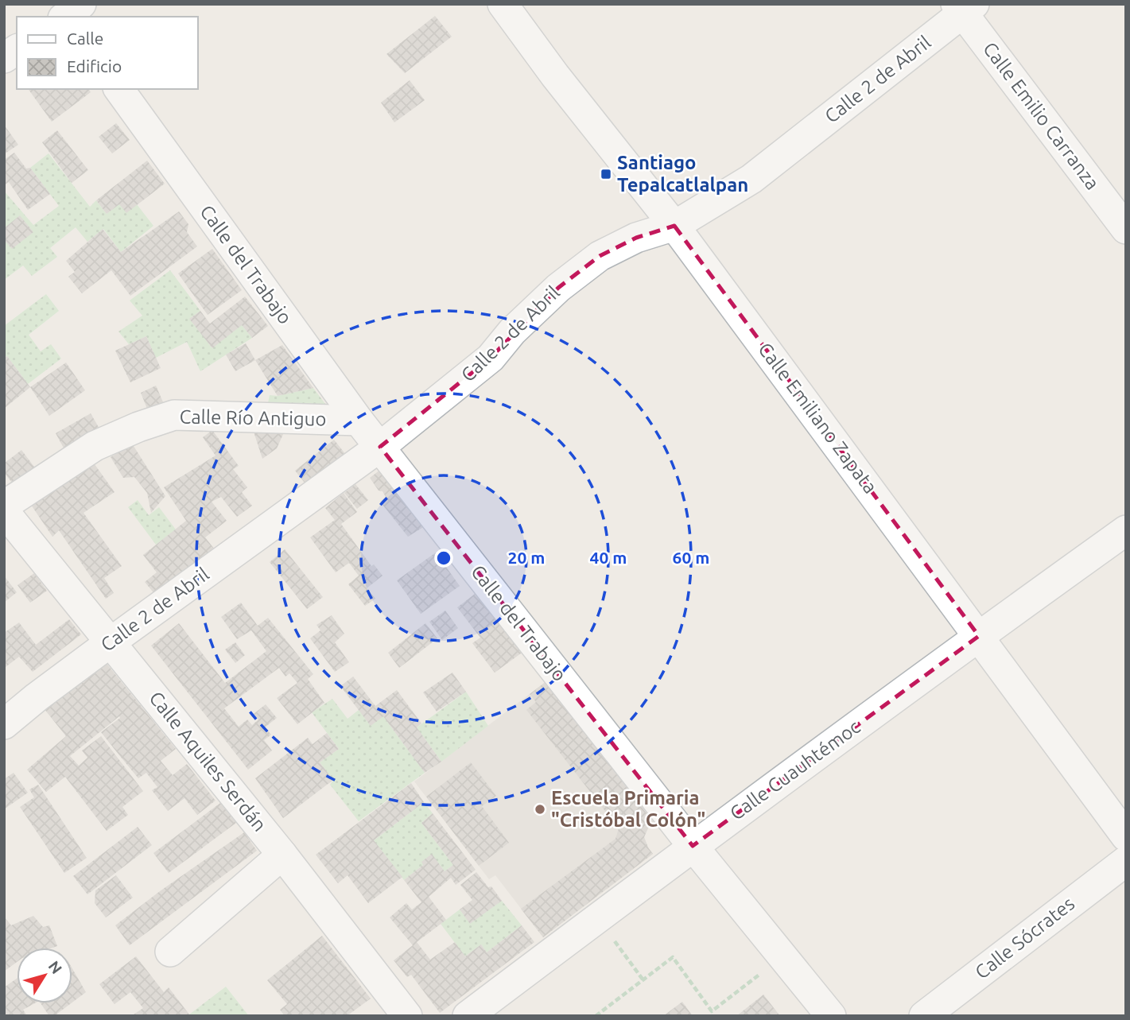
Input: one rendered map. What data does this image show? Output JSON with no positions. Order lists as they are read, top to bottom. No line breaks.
{"streets":{"street":["Calle 2 de Abril","Calle Emilio Carranza","Calle del Trabajo","Calle Río Antiguo","Calle Emiliano Zapata","Calle Aquiles Serdán","Calle Cuauhtémoc","Calle Sócrates"]},"crossings":[["Calle 2 de Abril","Calle Emilio Carranza"],["Calle 2 de Abril","Calle del Trabajo"],["Calle 2 de Abril","Calle Emiliano Zapata"],["Calle 2 de Abril","Calle Aquiles Serdán"],["Calle del Trabajo","Calle Río Antiguo"],["Calle del Trabajo","Calle Cuauhtémoc"],["Calle Emiliano Zapata","Calle Cuauhtémoc"]],"places":{"transit":["Santiago Tepalcatlalpan"],"other":["Escuela Primaria \"Cristóbal Colón\""]},"legend":["Calle","Edificio"],"north":"top right","rings":["20 m","40 m","60 m"]}
